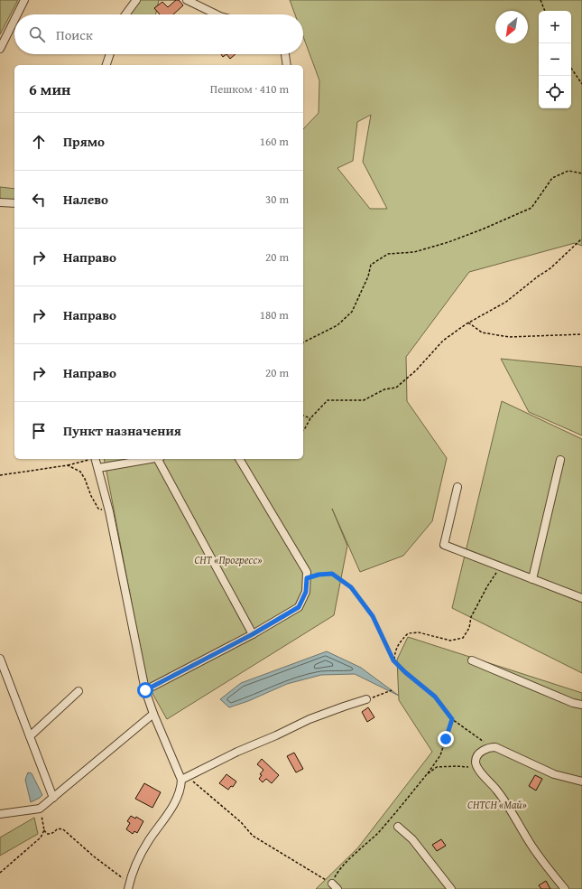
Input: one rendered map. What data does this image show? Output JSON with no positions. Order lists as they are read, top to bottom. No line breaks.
{"parks":["СНТ «Прогресс»","СНТСН «Май»"],"north":"bottom left","page":{"map_buttons":["+","−"],"search":"Поиск","heading":["6 мин","Пешком · 410 m"],"list":[["Прямо","160 m"],["Налево","30 m"],["Направо","20 m"],["Направо","180 m"],["Направо","20 m"],"Пункт назначения"]}}
